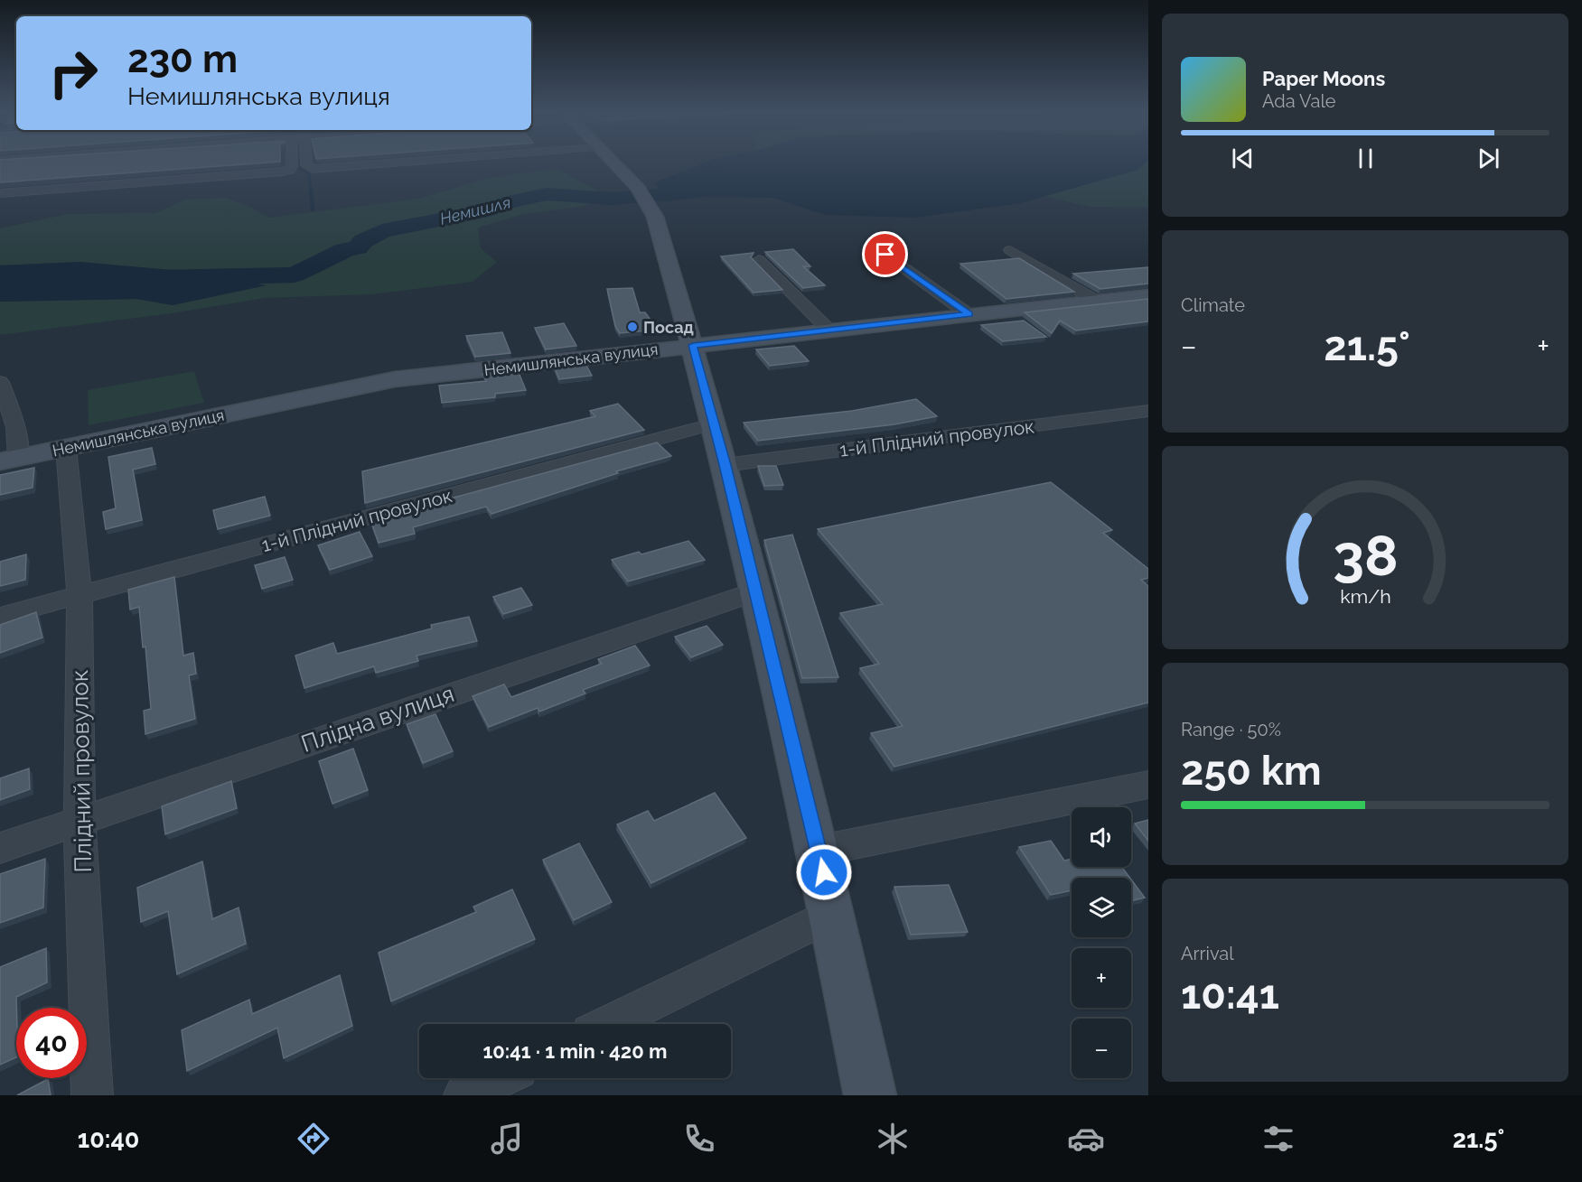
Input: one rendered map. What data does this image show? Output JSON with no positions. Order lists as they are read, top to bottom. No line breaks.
{"streets":{"street":["Немишлянська вулиця","1-й Плідний провулок","Плідна вулиця","Плідний провулок"]},"crossings":[["Немишлянська вулиця","Плідний провулок"],["1-й Плідний провулок","Плідний провулок"],["Плідна вулиця","Плідний провулок"]],"water":["Немишля"],"places":["Посад"],"page":{"turn":["230 m","Немишлянська вулиця"],"song":["Paper Moons","Ada Vale"],"tile":["Climate",["Range · 50%","250 km"],["Arrival","10:41"]],"heat":["−","21.5°","+"],"map_buttons":["+","−"],"limit":"40","trip":"10:41 · 1 min · 420 m","tabs":["10:40","21.5°"],"gauge":["38","km/h"]}}
